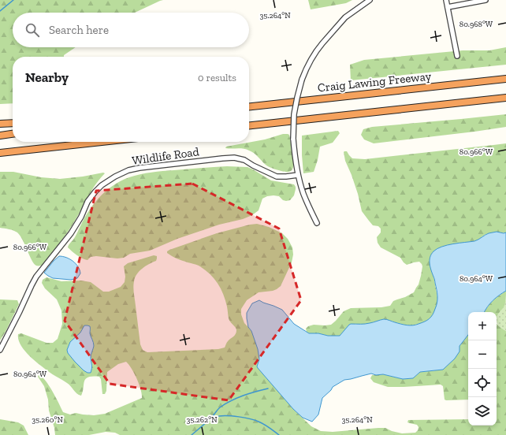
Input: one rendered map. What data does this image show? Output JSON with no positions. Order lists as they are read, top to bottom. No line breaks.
{"streets":{"highway":["Craig Lawing Freeway"],"street":["Wildlife Road"]},"page":{"search":"Search here","heading":["Nearby","0 results"],"map_buttons":["+","−"]},"coordinates":["35.264°N","80.968°W","80.966°W","80.964°W","35.260°N","35.262°N"]}
